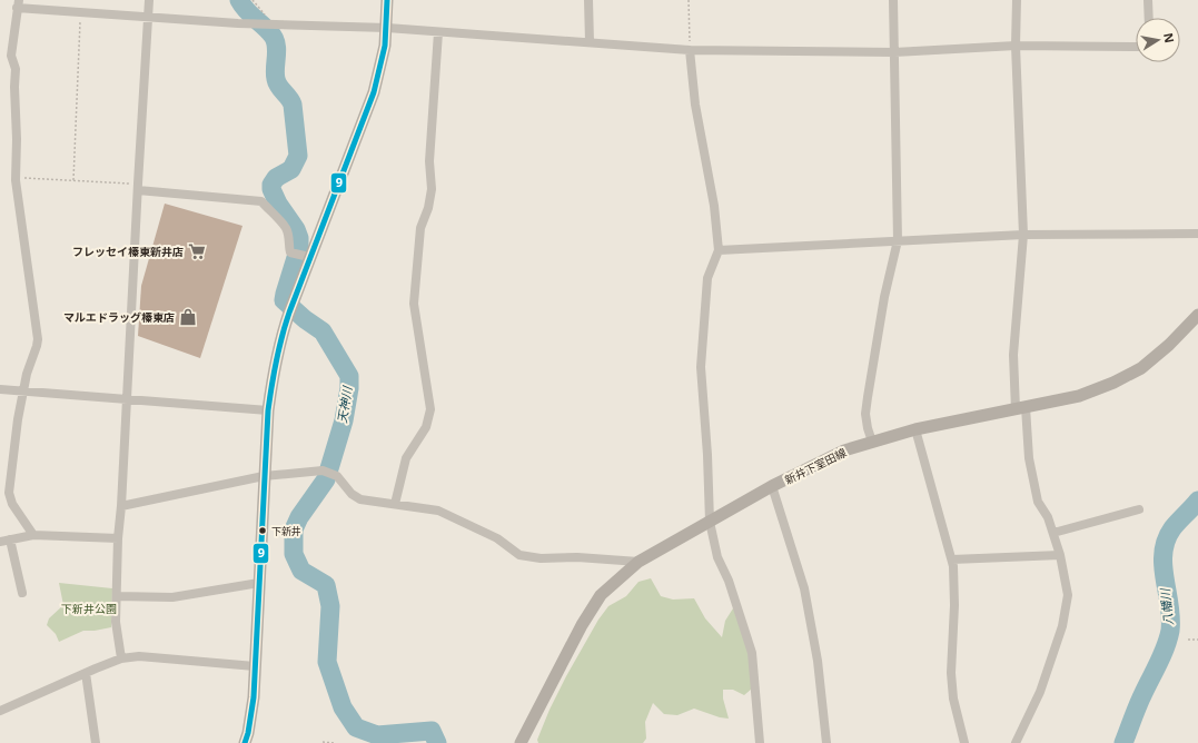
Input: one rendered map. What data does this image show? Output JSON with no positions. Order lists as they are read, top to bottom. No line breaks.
{"streets":{"main road":["新井下室田線"]},"water":["天神川","八幡川"],"parks":["下新井公園"],"places":{"supermarket":["フレッセイ榛東新井店"],"shop":["マルエドラッグ榛東店"],"other":["下新井"]},"lines":["transit line 9"],"north":"right"}
